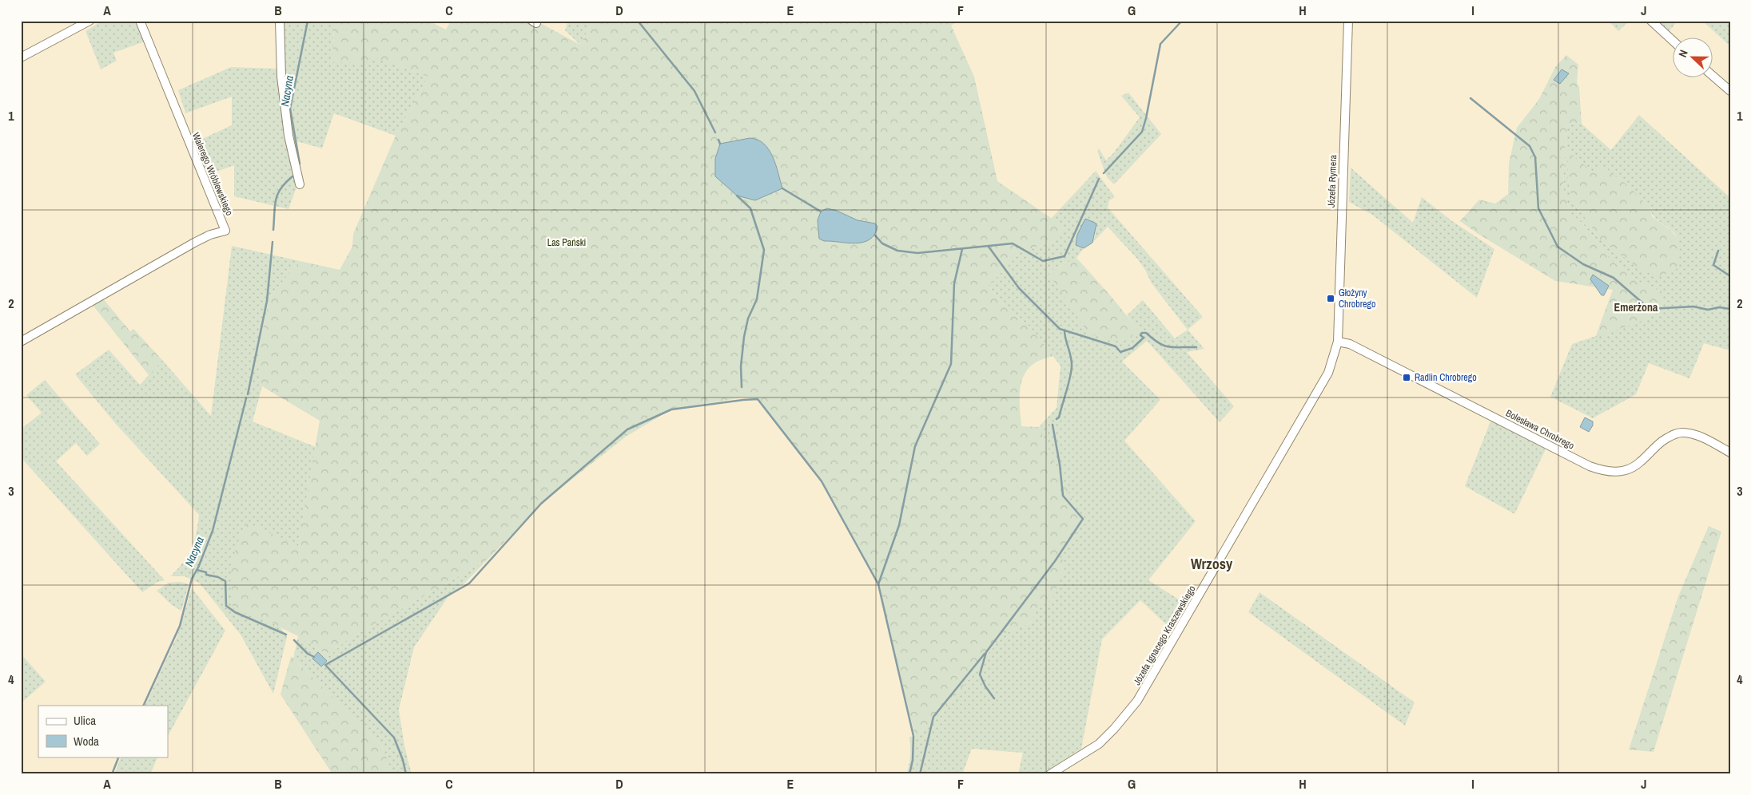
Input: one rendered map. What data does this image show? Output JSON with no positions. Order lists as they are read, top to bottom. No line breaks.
{"streets":{"street":["Walerego Wróblewskiego","Józefa Rymera","Bolesława Chrobrego","Józefa Ignacego Kraszewskiego"]},"crossings":[["Józefa Rymera","Bolesława Chrobrego"],["Józefa Rymera","Józefa Ignacego Kraszewskiego"]],"districts":["Emerżona","Wrzosy"],"water":["Nacyna"],"parks":["Las Pański"],"places":{"transit":["Głożyny Chrobrego","Radlin Chrobrego"]},"legend":["Ulica","Woda"],"north":"left","grid":{"columns":["A","B","C","D","E","F","G","H","I","J"],"rows":["1","2","3","4"]}}
